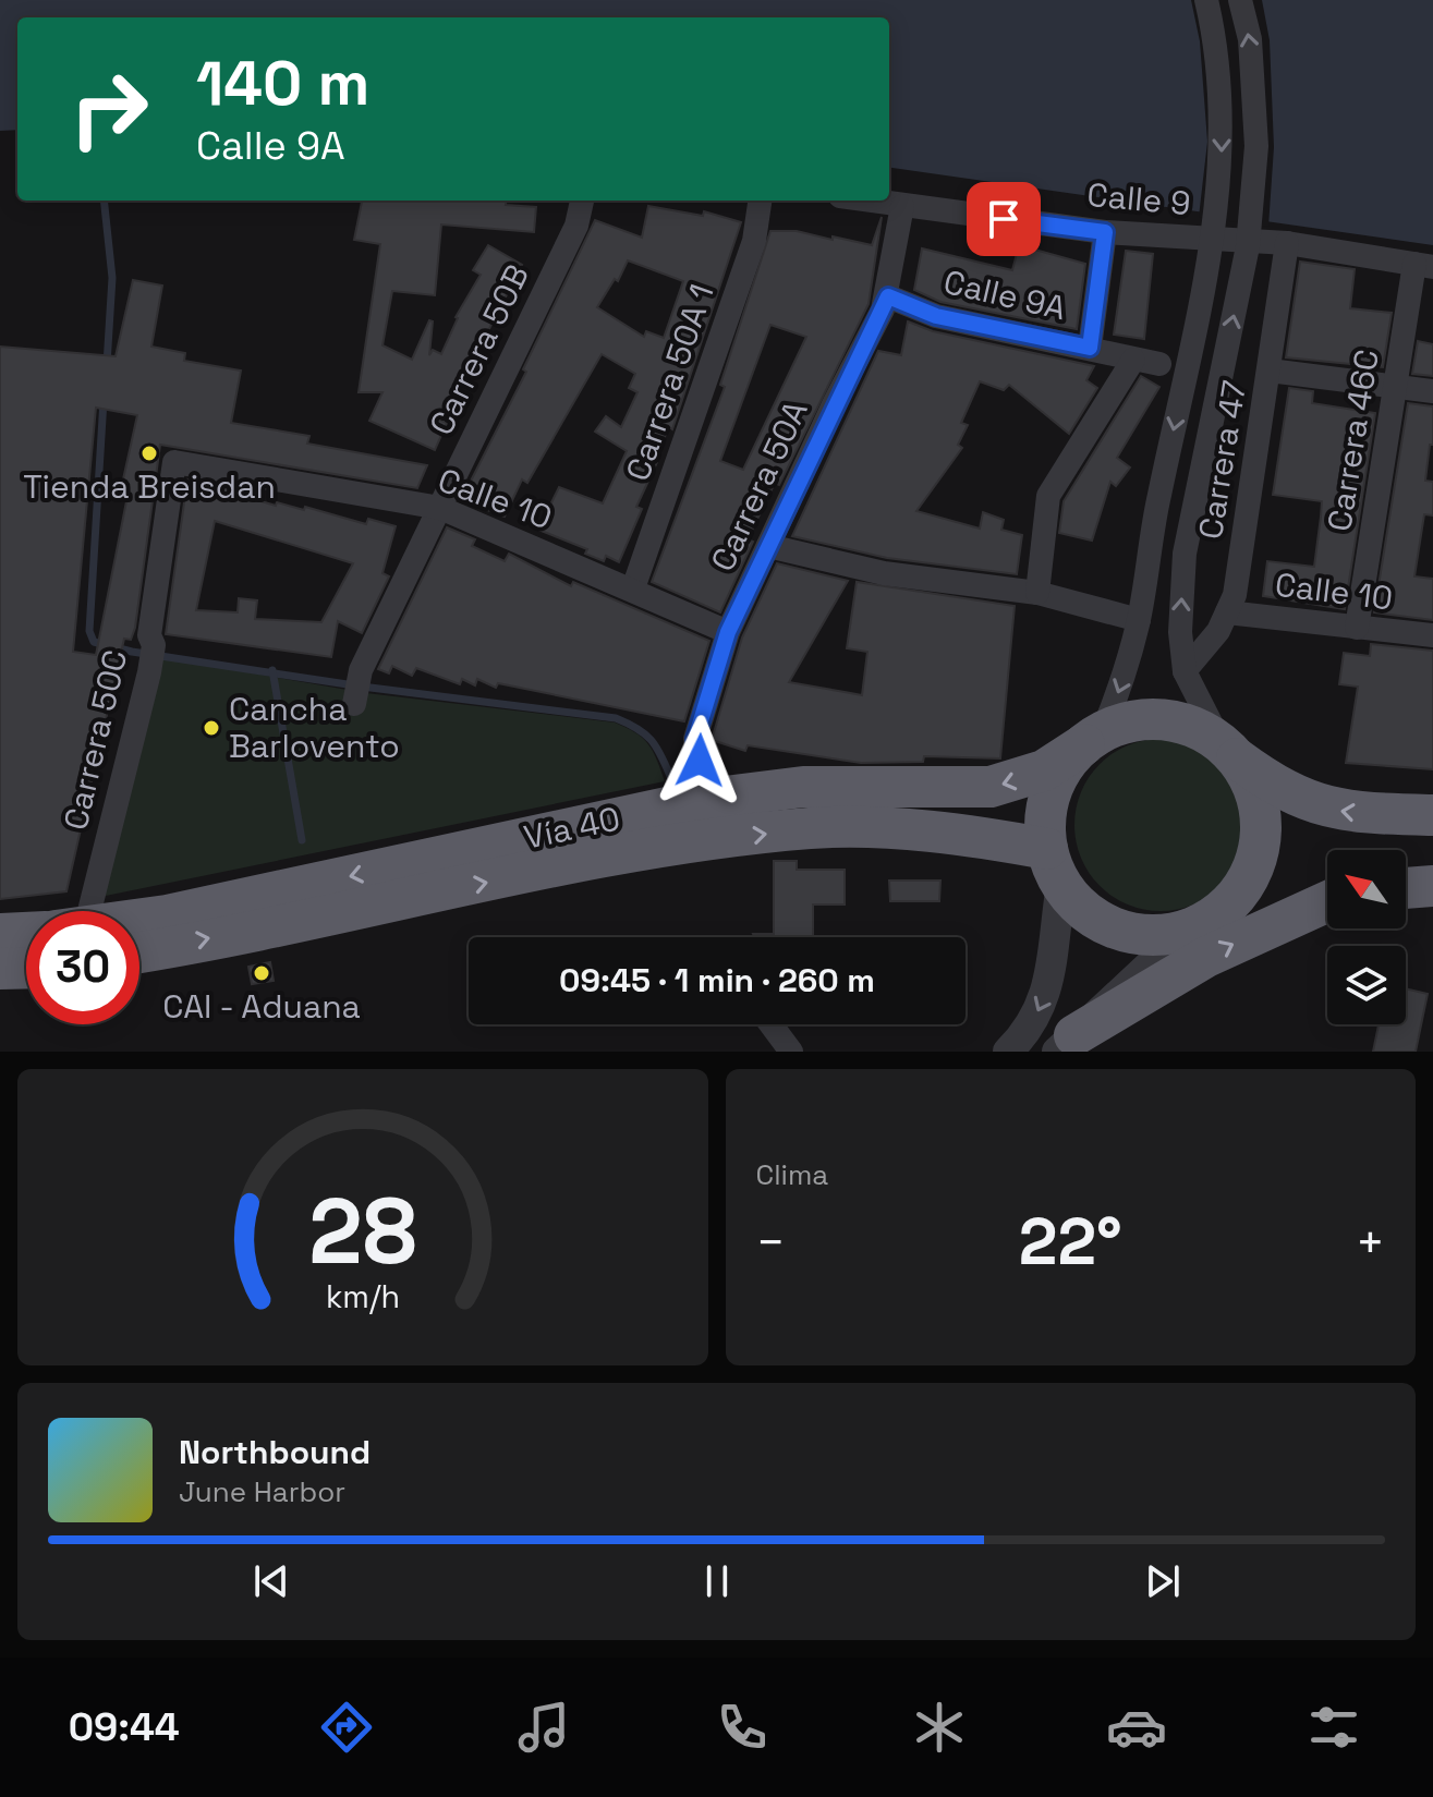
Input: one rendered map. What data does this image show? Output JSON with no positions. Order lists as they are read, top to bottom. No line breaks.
{"streets":{"highway":["Vía 40"],"street":["Calle 9","Calle 9A","Carrera 50B","Carrera 50A 1","Carrera 46C","Carrera 47","Carrera 50A","Calle 10","Carrera 50C"]},"crossings":[["Calle 9","Carrera 46C"],["Calle 9","Carrera 47"],["Calle 9","Carrera 50A"],["Calle 9A","Carrera 50A"],["Carrera 50B","Calle 10"],["Carrera 50A 1","Calle 10"],["Carrera 46C","Calle 10"],["Carrera 47","Calle 10"],["Carrera 50A","Calle 10"],["Carrera 50A","Vía 40"],["Calle 10","Carrera 50C"]],"places":["Tienda Breisdan","Cancha Barlovento","CAI - Aduana"],"north":"top left","page":{"turn":["140 m","Calle 9A"],"limit":"30","trip":"09:45 · 1 min · 260 m","tile":"Clima","heat":["−","22°","+"],"song":["Northbound","June Harbor"],"tabs":"09:44","gauge":["28","km/h"]}}
